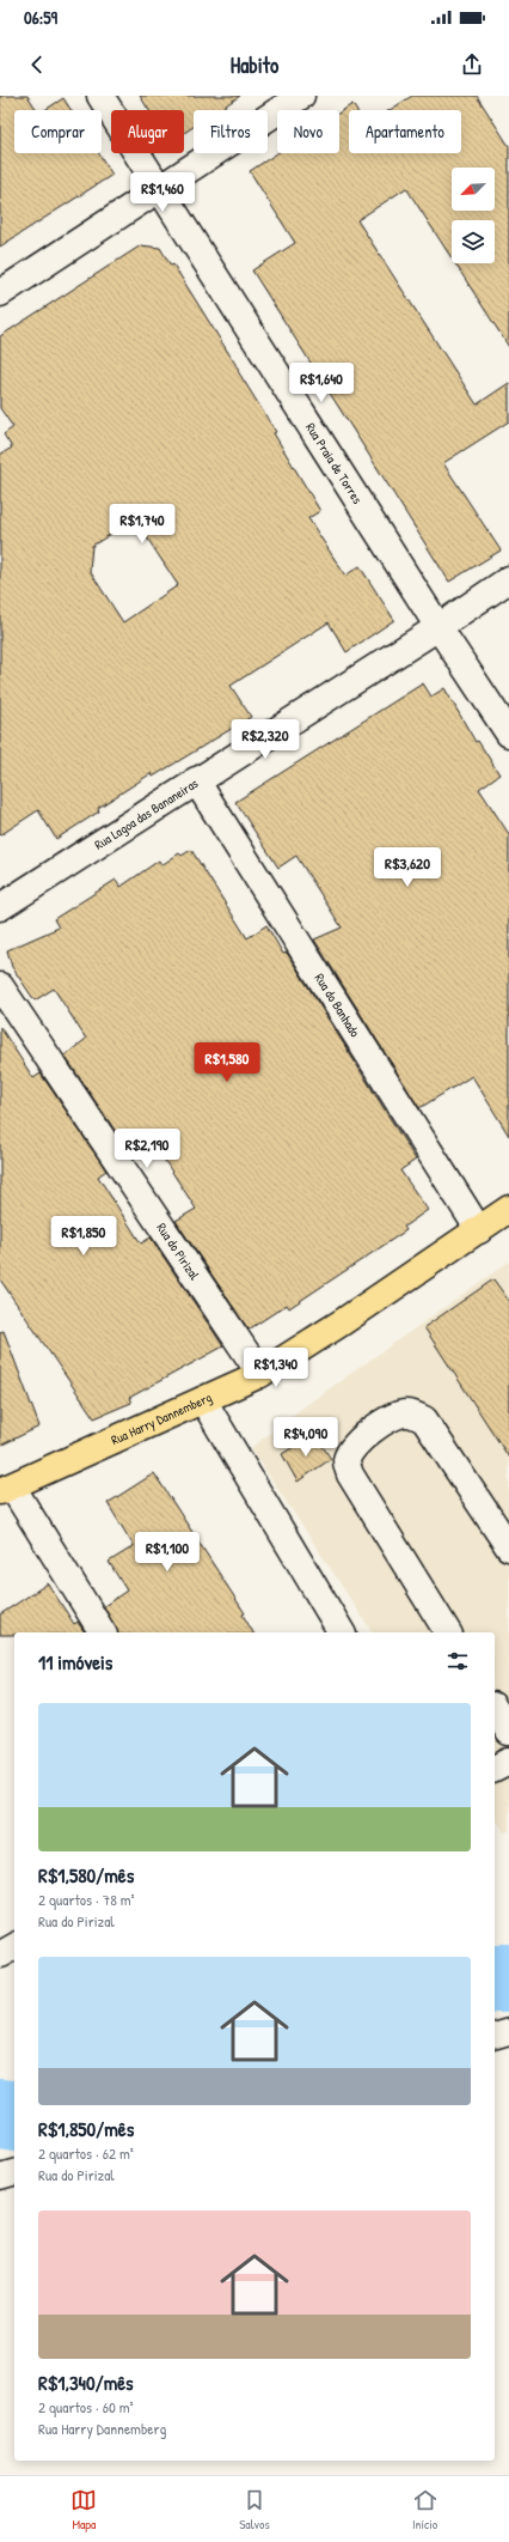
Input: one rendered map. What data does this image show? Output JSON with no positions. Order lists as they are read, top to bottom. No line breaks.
{"streets":{"main road":["Rua Harry Dannemberg"],"street":["Rua Praia de Torres","Rua Lagoa das Bananeiras","Rua do Banhado","Rua do Pirizal"]},"crossings":[["Rua Praia de Torres","Rua Lagoa das Bananeiras"],["Rua Lagoa das Bananeiras","Rua do Banhado"],["Rua do Banhado","Rua Harry Dannemberg"],["Rua do Pirizal","Rua Harry Dannemberg"]],"north":"bottom left","page":{"status":"06:59","header":"Habito","chip":["Comprar","Alugar","Filtros","Novo","Apartamento"],"price":["R$1,460","R$1,640","R$1,740","R$2,320","R$3,620","R$1,580","R$2,190","R$1,850","R$1,340","R$4,090","R$1,100"],"heading":"11 imóveis","list":[{"name":"R$1,580/mês","note":"2 quartos · 78 m² · Rua do Pirizal"},{"name":"R$1,850/mês","note":"2 quartos · 62 m² · Rua do Pirizal"},{"name":"R$1,340/mês","note":"2 quartos · 60 m² · Rua Harry Dannemberg"}],"tabs":["Mapa","Salvos","Início"]}}
